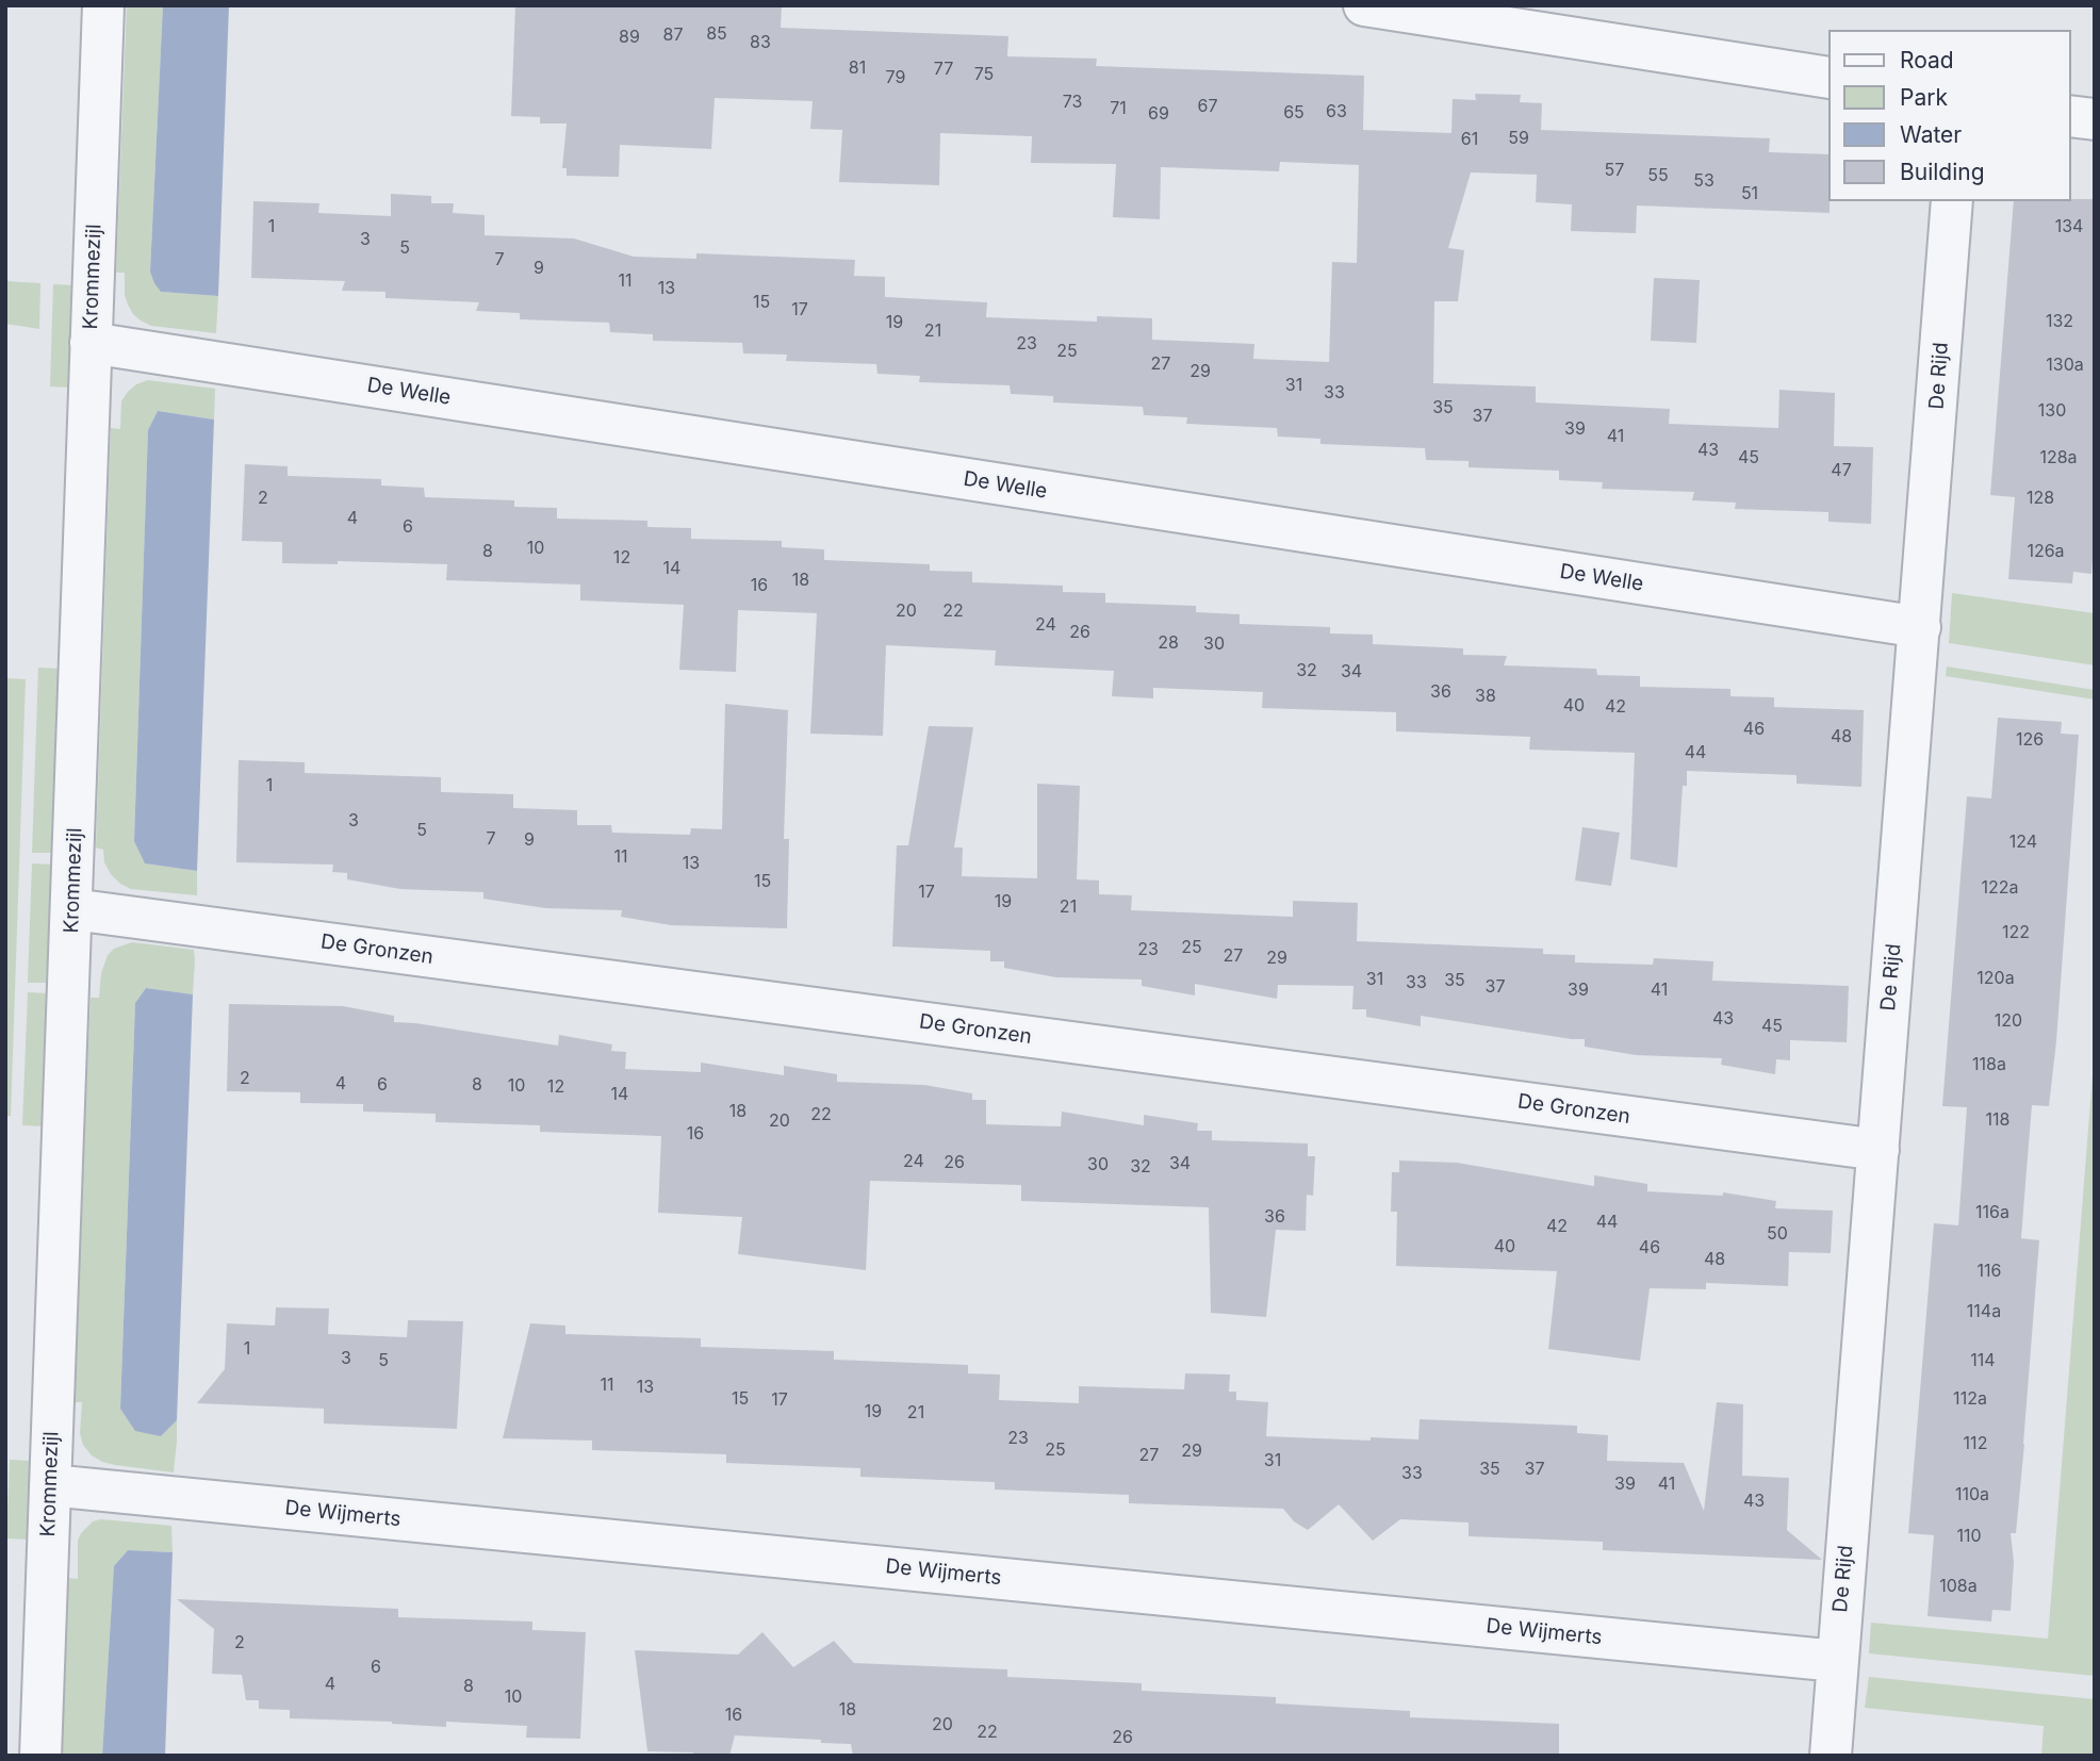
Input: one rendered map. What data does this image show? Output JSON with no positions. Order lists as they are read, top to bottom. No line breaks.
{"streets":{"street":["Krommezijl","De Rijd","De Welle","De Gronzen","De Wijmerts"]},"crossings":[["Krommezijl","De Welle"],["Krommezijl","De Gronzen"],["Krommezijl","De Wijmerts"],["De Rijd","De Welle"],["De Rijd","De Gronzen"],["De Rijd","De Wijmerts"]],"house_numbers":["85","87","89","83","81","77","75","79","73","67","71","63","65","69","59","61","57","55","53","51","1","134","3","5","7","9","11","13","15","17","132","19","21","23","25","27","130a","29","31","33","35","130","37","39","41","43","45","128a","47","2","128","4","6","10","8","126a","12","14","18","16","20","22","24","26","28","30","32","34","36","38","40","42","46","48","126","44","1","3","5","7","9","124","11","13","15","122a","17","19","21","122","25","23","27","29","120a","31","35","33","37","39","41","43","120","45","118a","2","4","6","8","10","12","14","18","22","118","20","16","24","26","34","30","32","116a","36","44","42","50","40","46","48","116","114a","1","3","5","114","11","13","15","112a","17","19","21","23","112","25","29","27","31","35","37","33","39","41","110a","43","110","108a","2","6","4","8","10","18","16","20","22","26"],"legend":["Road","Park","Water","Building"]}
